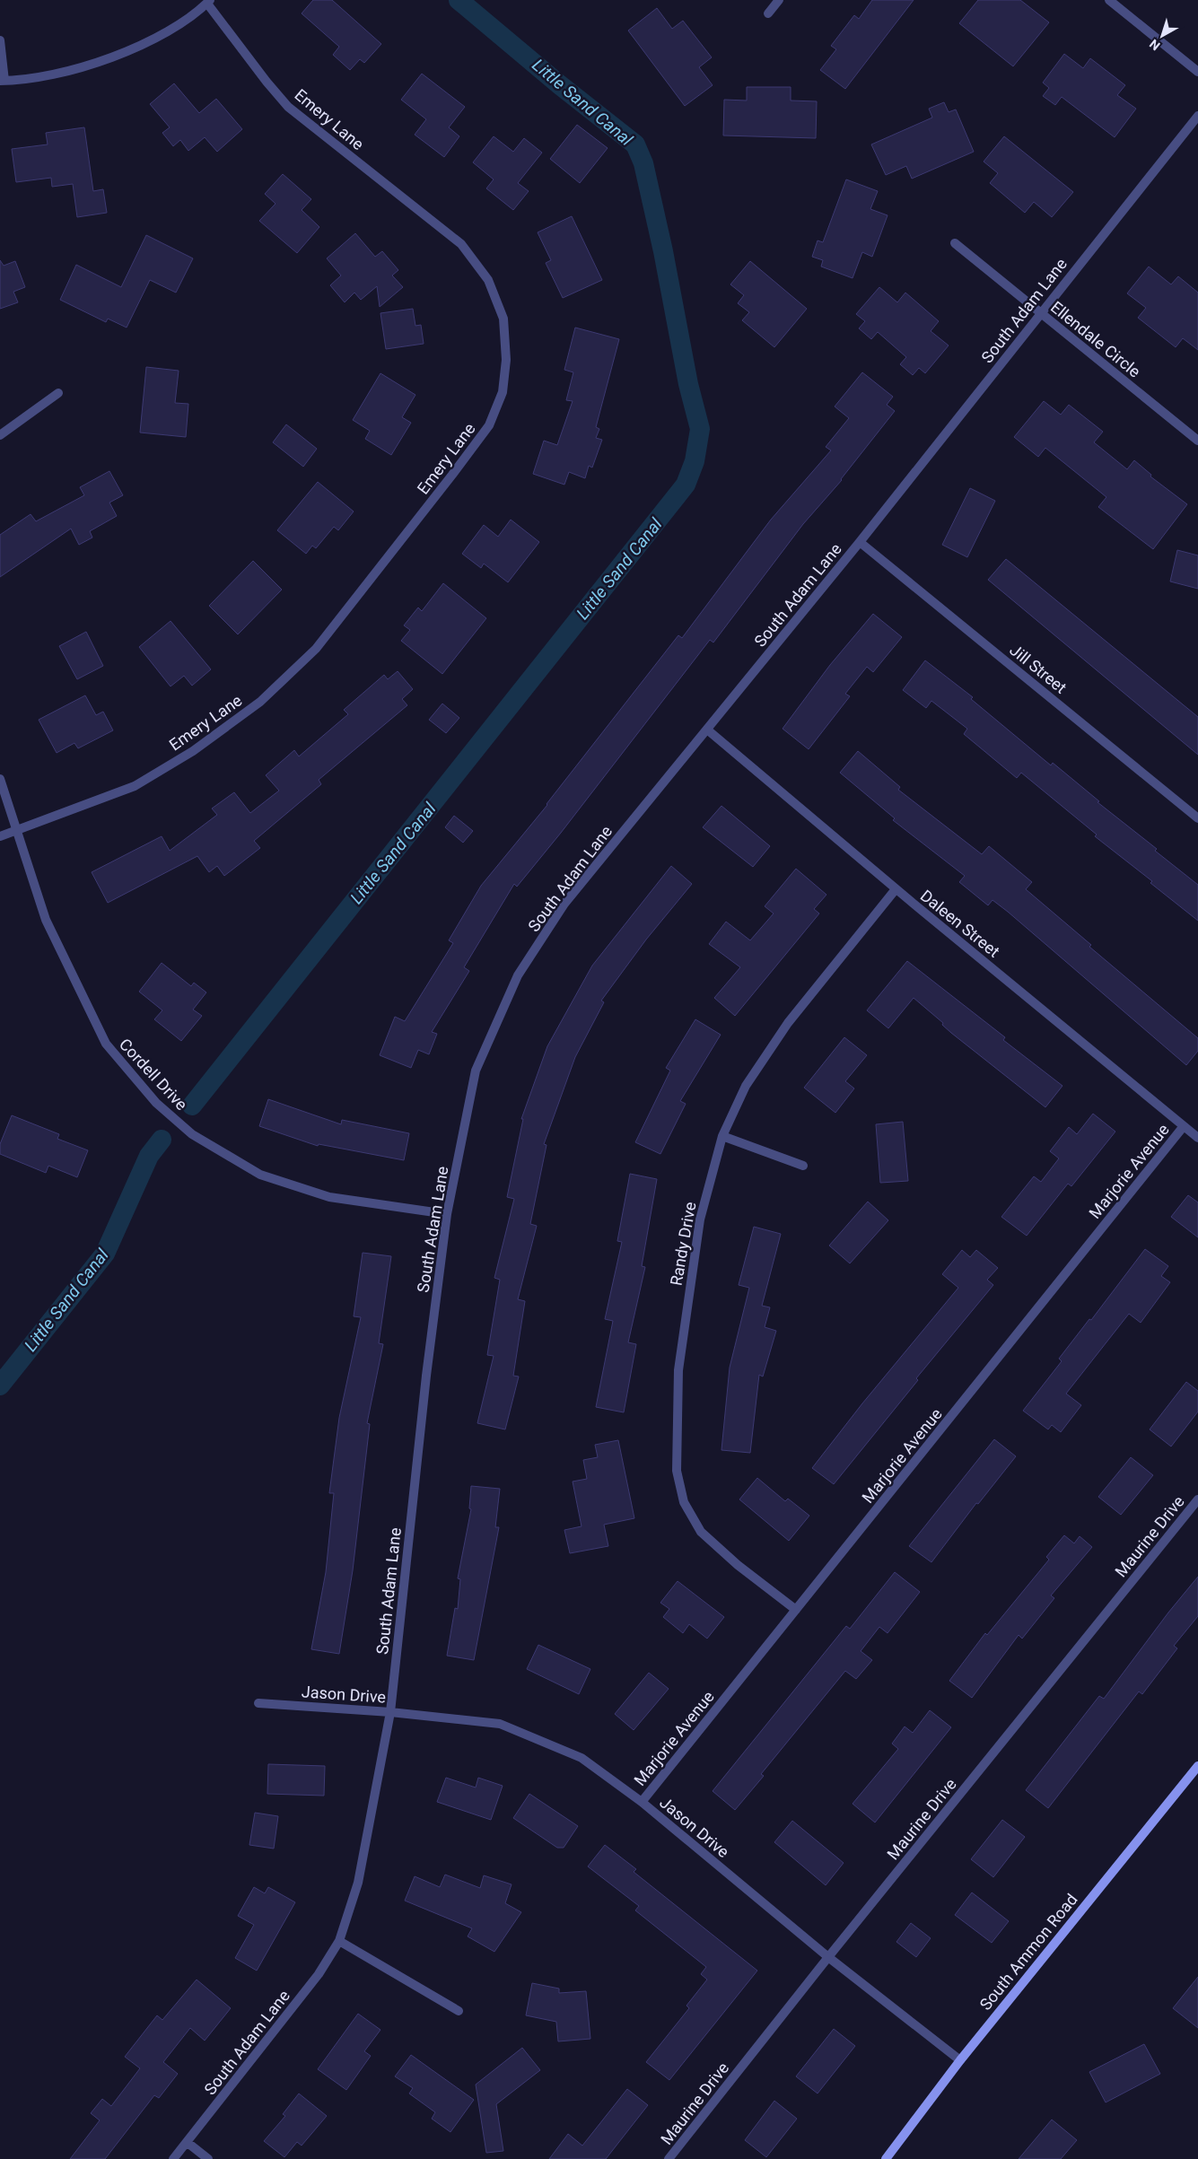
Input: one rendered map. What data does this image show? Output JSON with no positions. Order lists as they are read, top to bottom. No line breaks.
{"streets":{"main road":["South Ammon Road"],"street":["Emery Lane","South Adam Lane","Ellendale Circle","Jill Street","Daleen Street","Cordell Drive","Marjorie Avenue","Randy Drive","Maurine Drive","Jason Drive"]},"crossings":[["Emery Lane","Cordell Drive"],["South Adam Lane","Ellendale Circle"],["South Adam Lane","Jill Street"],["South Adam Lane","Daleen Street"],["South Adam Lane","Cordell Drive"],["South Adam Lane","Jason Drive"],["Daleen Street","Marjorie Avenue"],["Daleen Street","Randy Drive"],["Marjorie Avenue","Randy Drive"],["Marjorie Avenue","Jason Drive"],["Maurine Drive","Jason Drive"],["Jason Drive","South Ammon Road"]],"water":["Little Sand Canal"],"north":"bottom left"}
